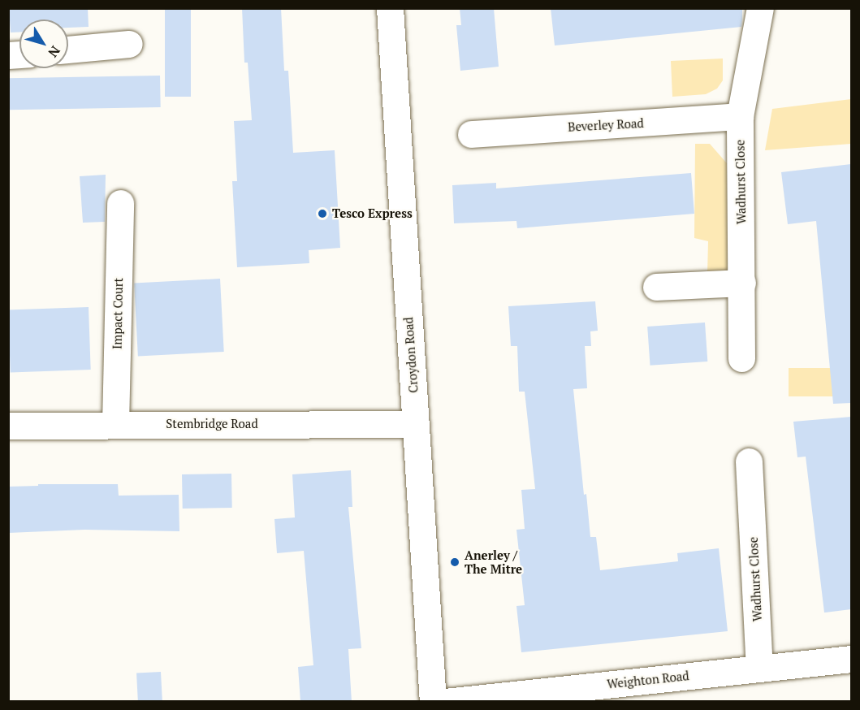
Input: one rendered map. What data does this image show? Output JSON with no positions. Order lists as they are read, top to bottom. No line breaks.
{"streets":{"street":["Beverley Road","Wadhurst Close","Impact Court","Croydon Road","Stembridge Road","Weighton Road"]},"crossings":[["Beverley Road","Wadhurst Close"],["Wadhurst Close","Weighton Road"],["Impact Court","Stembridge Road"],["Croydon Road","Stembridge Road"]],"places":["Tesco Express","Anerley / The Mitre"],"north":"bottom right"}
